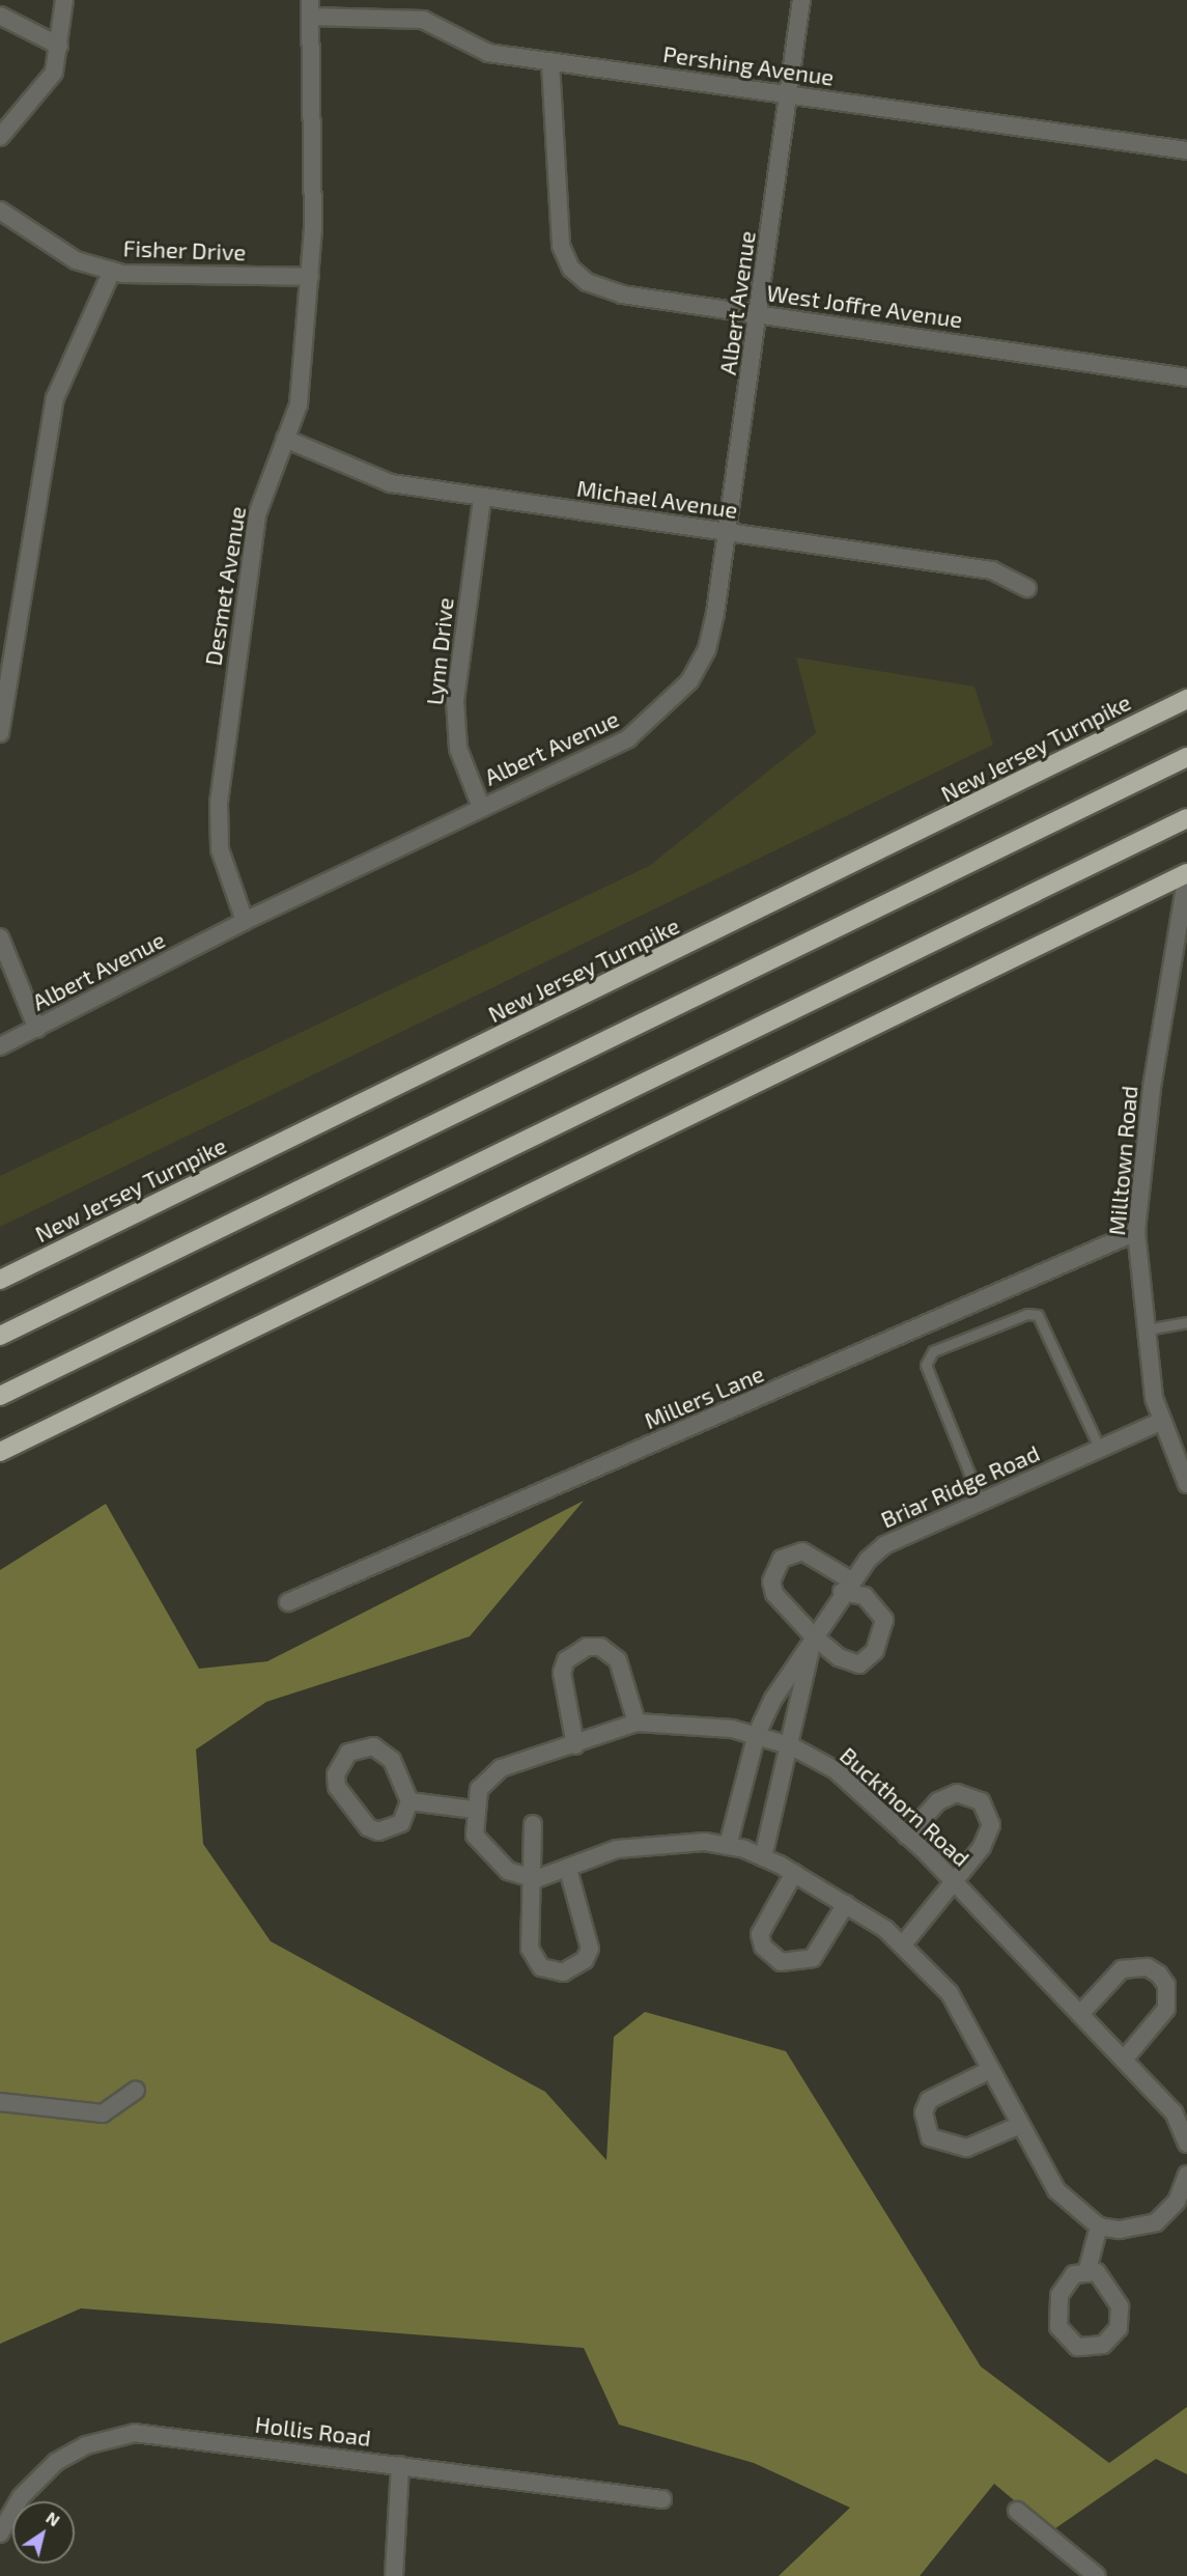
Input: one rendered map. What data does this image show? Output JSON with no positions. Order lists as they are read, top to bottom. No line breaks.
{"streets":{"highway":["New Jersey Turnpike"],"street":["Pershing Avenue","Fisher Drive","Albert Avenue","West Joffre Avenue","Michael Avenue","Desmet Avenue","Lynn Drive","Milltown Road","Millers Lane","Briar Ridge Road","Buckthorn Road","Hollis Road"]},"crossings":[["Pershing Avenue","Albert Avenue"],["Pershing Avenue","West Joffre Avenue"],["Pershing Avenue","Desmet Avenue"],["Fisher Drive","Desmet Avenue"],["Albert Avenue","West Joffre Avenue"],["Albert Avenue","Michael Avenue"],["Albert Avenue","Desmet Avenue"],["Albert Avenue","Lynn Drive"],["Michael Avenue","Desmet Avenue"],["Michael Avenue","Lynn Drive"],["Milltown Road","Millers Lane"],["Milltown Road","Briar Ridge Road"],["Briar Ridge Road","Buckthorn Road"]],"north":"top right"}
